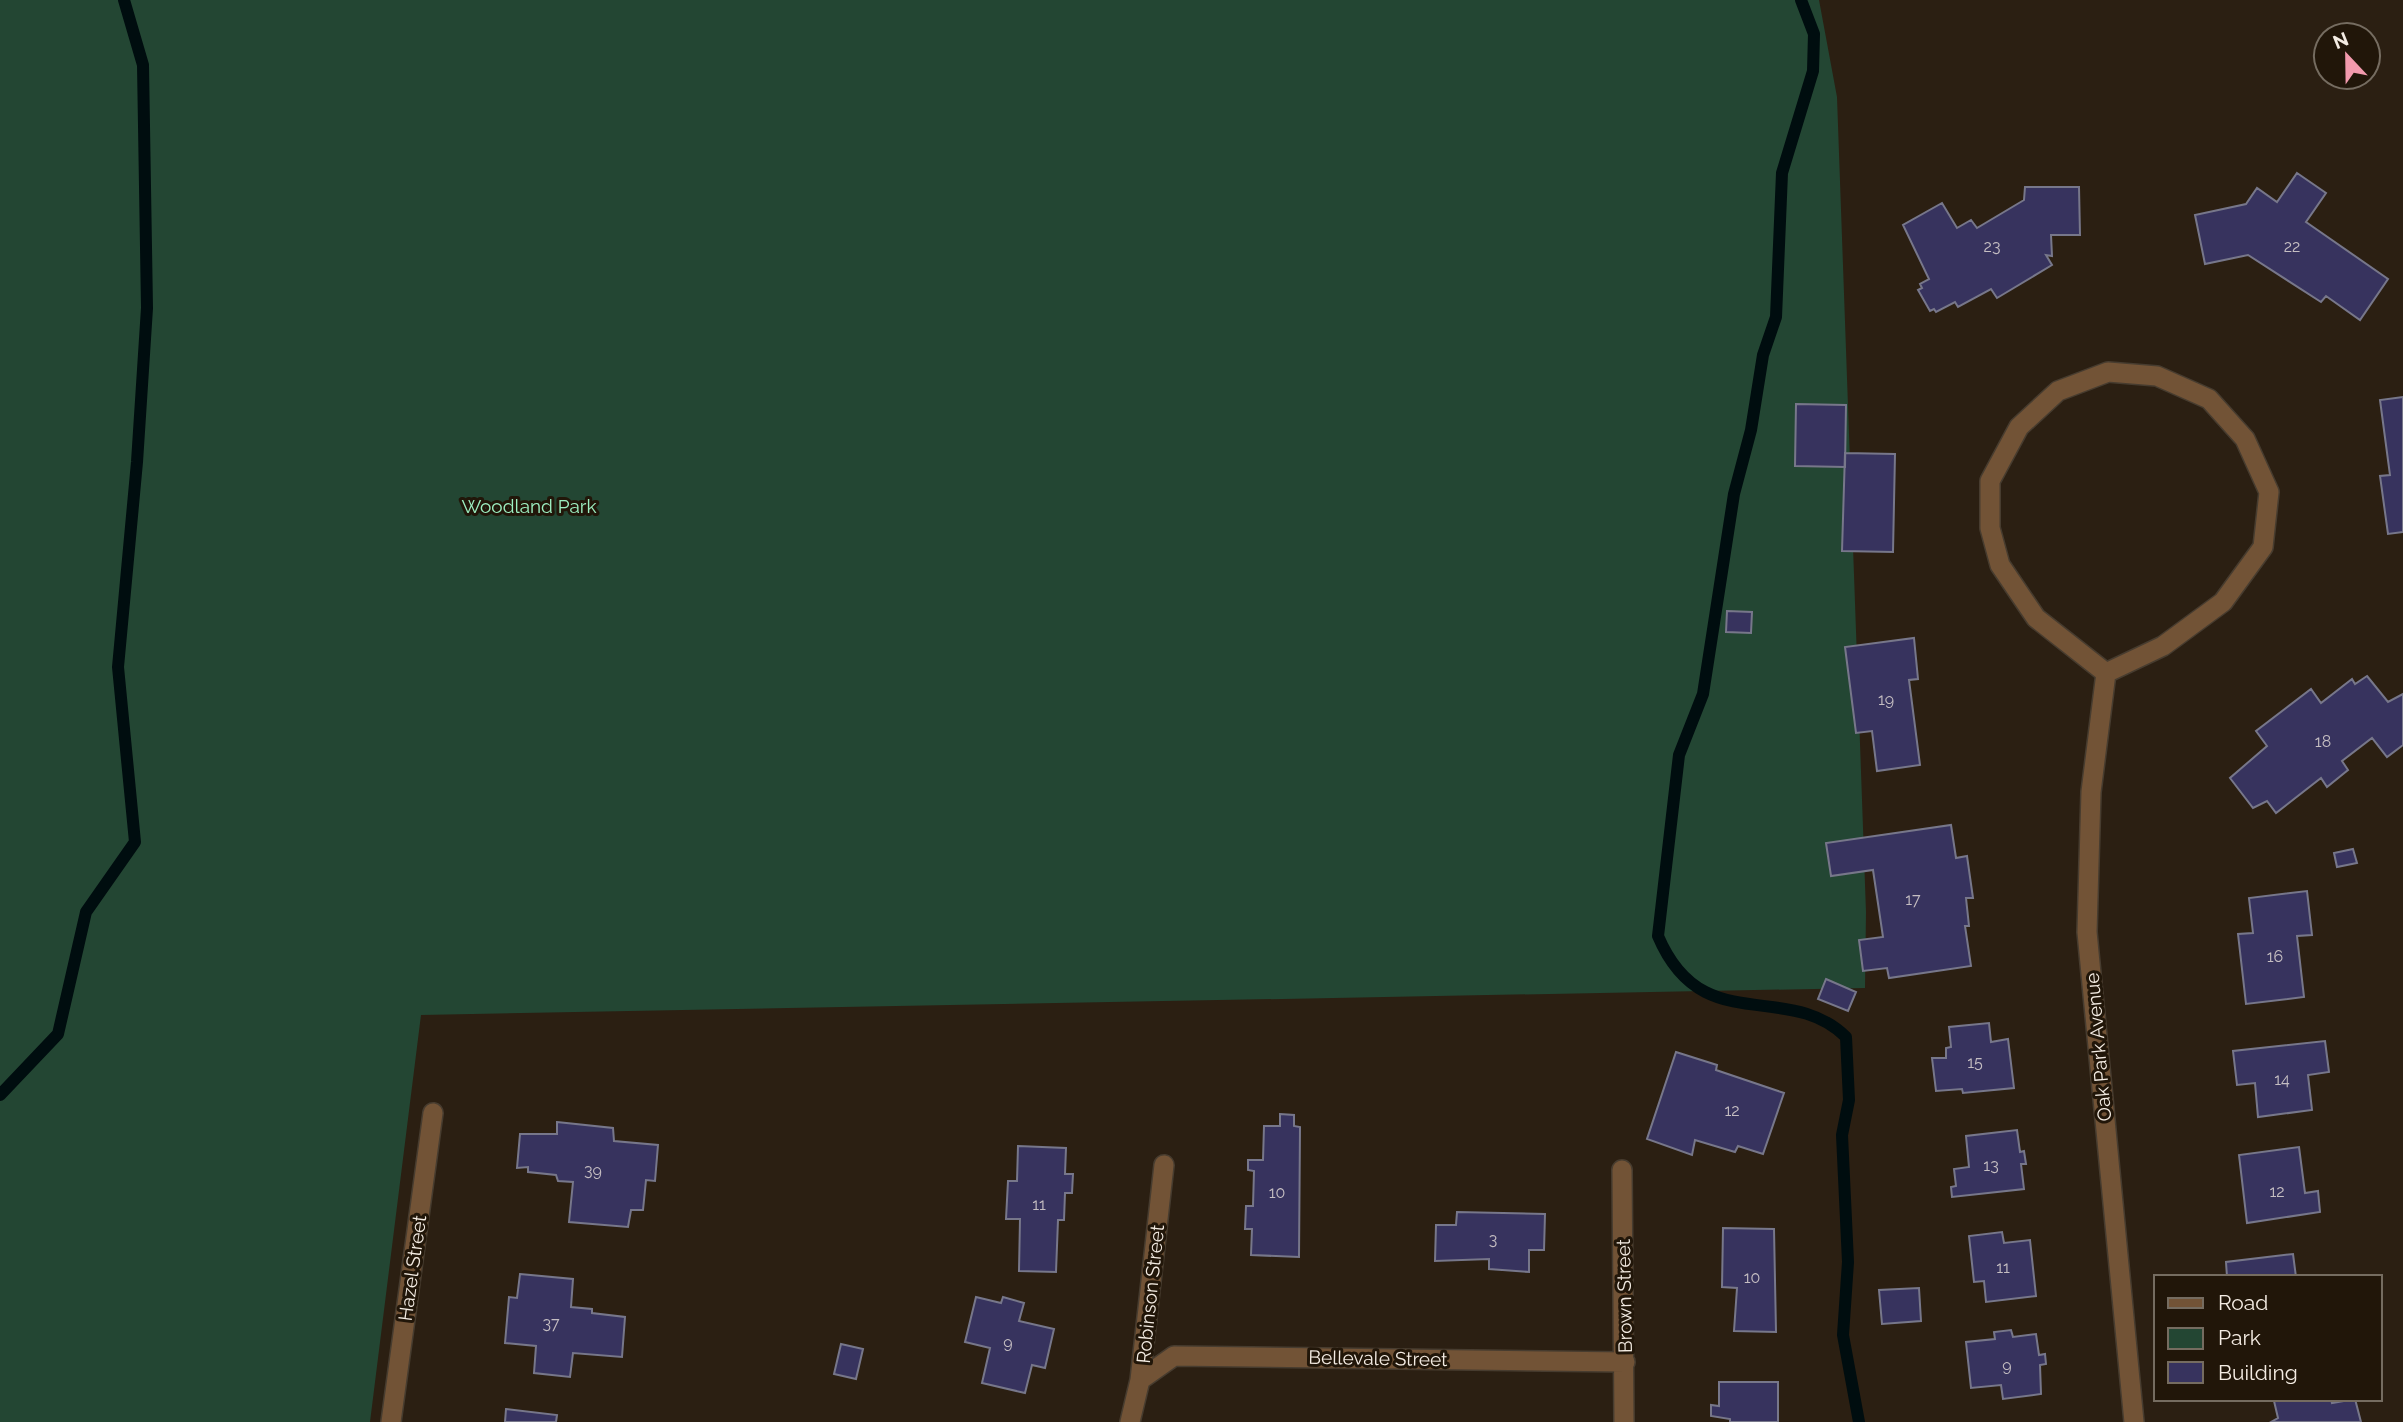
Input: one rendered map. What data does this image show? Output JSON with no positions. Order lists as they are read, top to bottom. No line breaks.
{"streets":{"street":["Oak Park Avenue","Hazel Street","Robinson Street","Brown Street","Bellevale Street"]},"crossings":[["Robinson Street","Bellevale Street"],["Brown Street","Bellevale Street"]],"parks":["Woodland Park"],"house_numbers":["23","22","19","18","17","16","15","14","12","13","39","12","10","11","3","11","10","37","9","9"],"legend":["Road","Park","Building"],"north":"top"}
